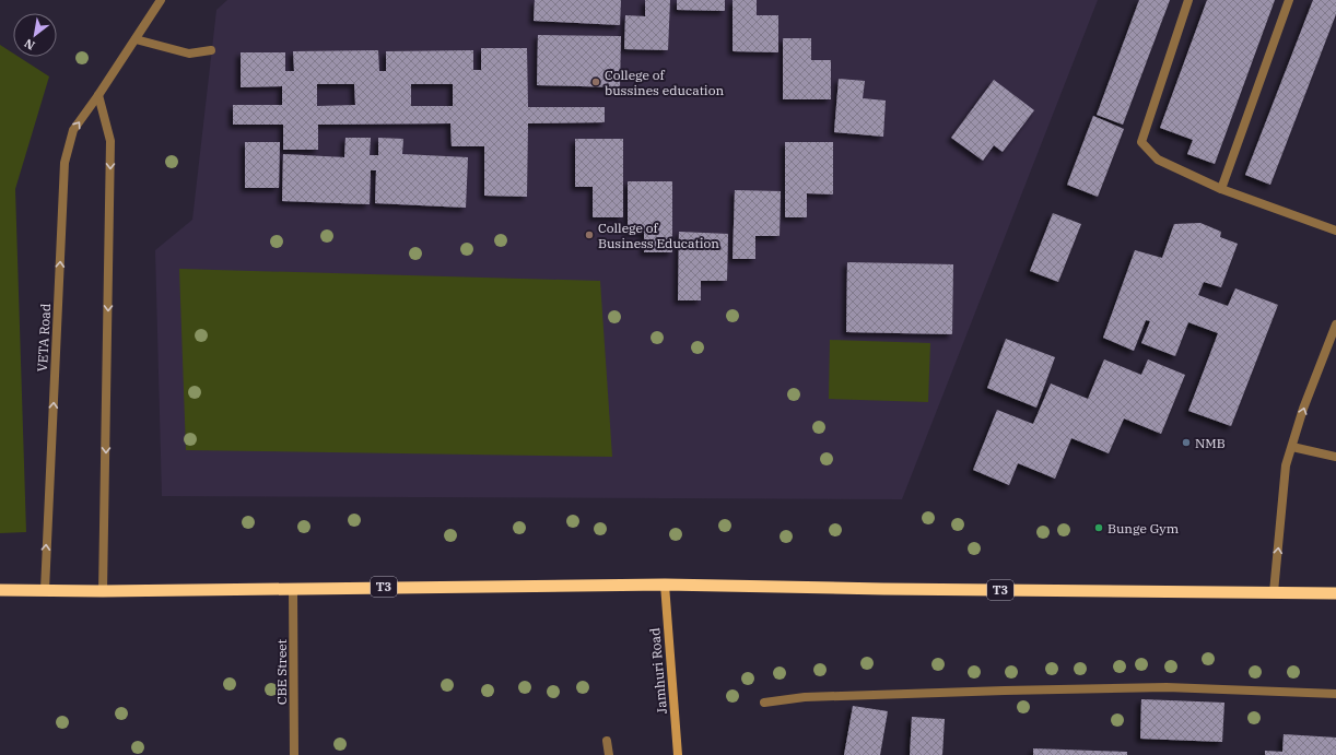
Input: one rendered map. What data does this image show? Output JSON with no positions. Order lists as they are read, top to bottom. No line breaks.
{"streets":{"highway":["T3"],"main road":["Jamhuri Road"],"street":["VETA Road","CBE Street"]},"crossings":[["VETA Road","T3"],["T3","Jamhuri Road"],["T3","CBE Street"]],"places":["College of bussines education","College of Business Education","NMB","Bunge Gym"],"north":"bottom left"}
